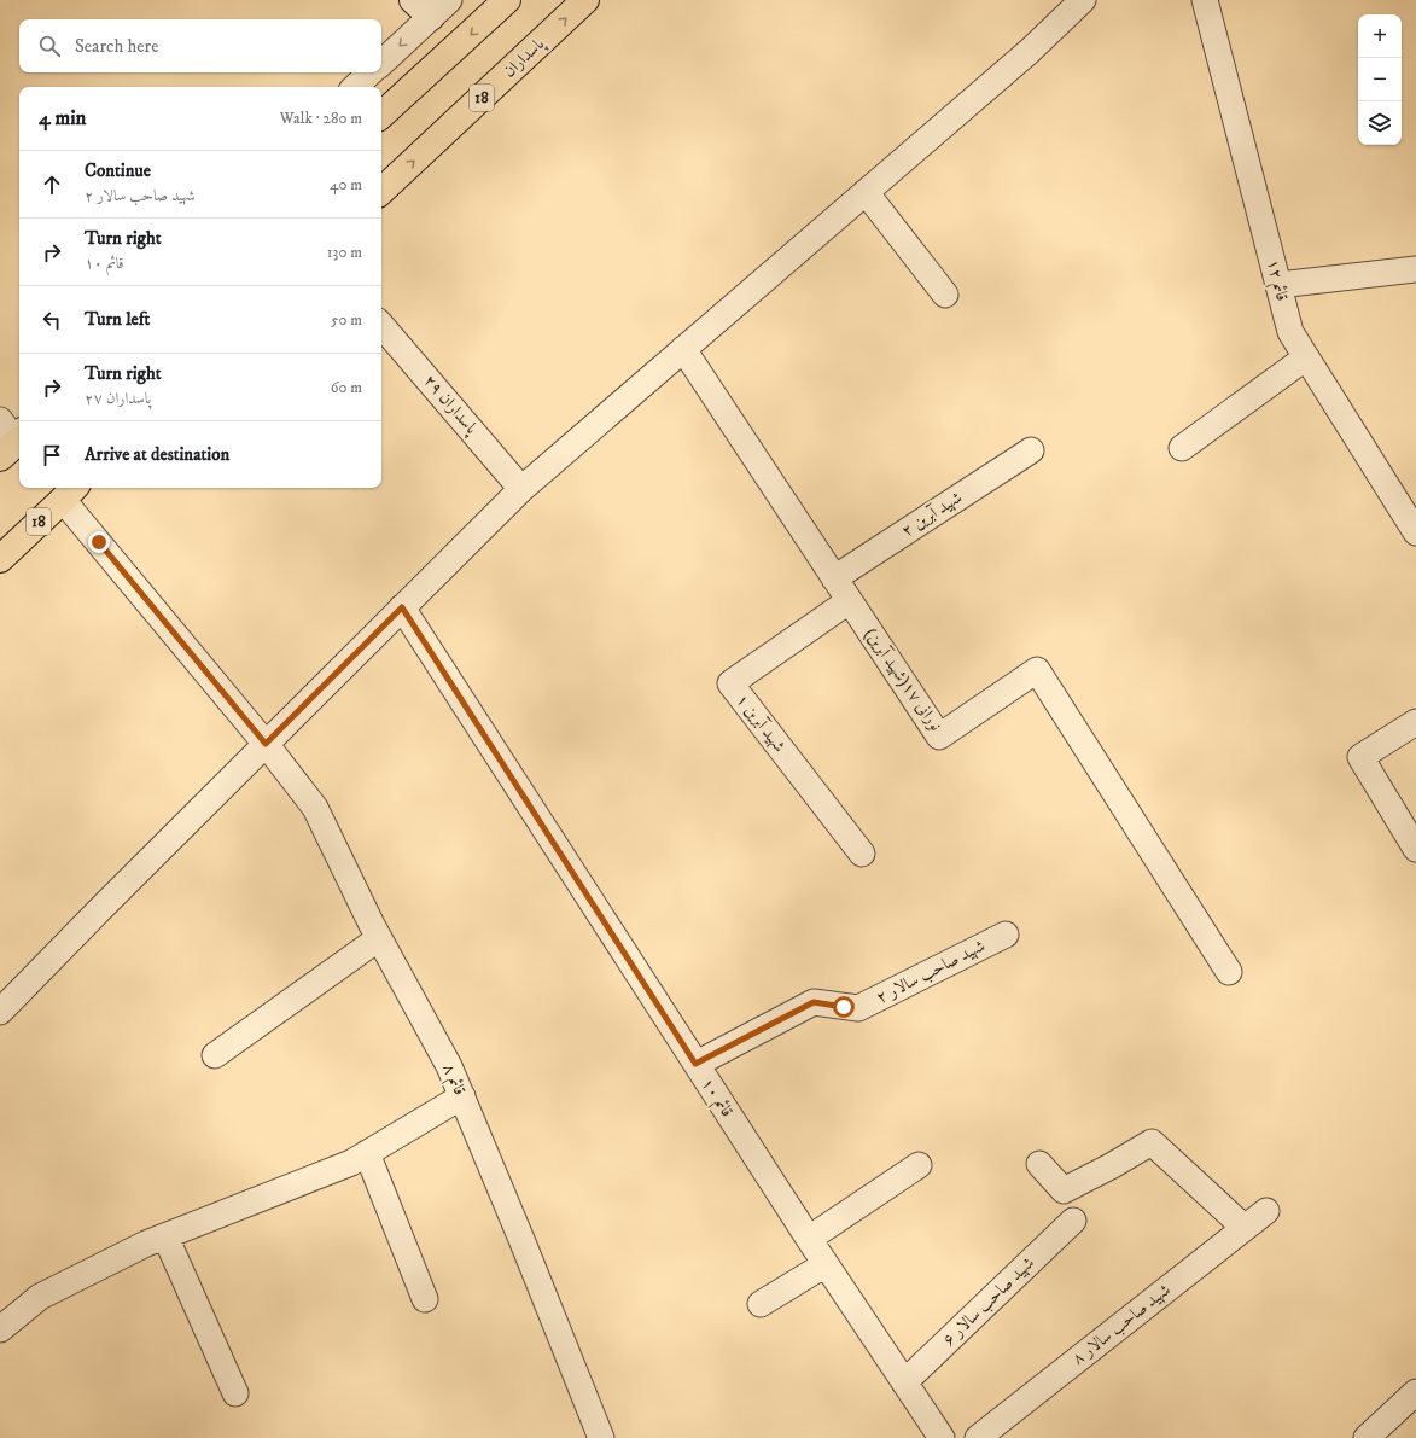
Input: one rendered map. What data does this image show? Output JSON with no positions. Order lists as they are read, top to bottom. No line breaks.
{"streets":{"main road":["پاسداران","18"],"street":["قائم ۱۲","پاسداران ۲۹","شهید آبرین ۲","نورانی ۱۷(شهید آبرین)","شهید آبرین ۱","شهید صاحب سالار ۲","قائم ۸","قائم ۱۰","شهید صاحب سالار ۶","شهید صاحب سالار ۸"]},"crossings":[["18","قائم ۸"],["شهید آبرین ۲","نورانی ۱۷(شهید آبرین)"],["نورانی ۱۷(شهید آبرین)","شهید آبرین ۱"],["شهید صاحب سالار ۲","قائم ۱۰"],["قائم ۱۰","شهید صاحب سالار ۶"]],"page":{"map_buttons":["+","−"],"search":"Search here","heading":["4 min","Walk · 280 m"],"list":[["Continue","شهید صاحب سالار ۲","40 m"],["Turn right","قائم ۱۰","130 m"],["Turn left","50 m"],["Turn right","پاسداران ۲۷","60 m"],"Arrive at destination"]}}
